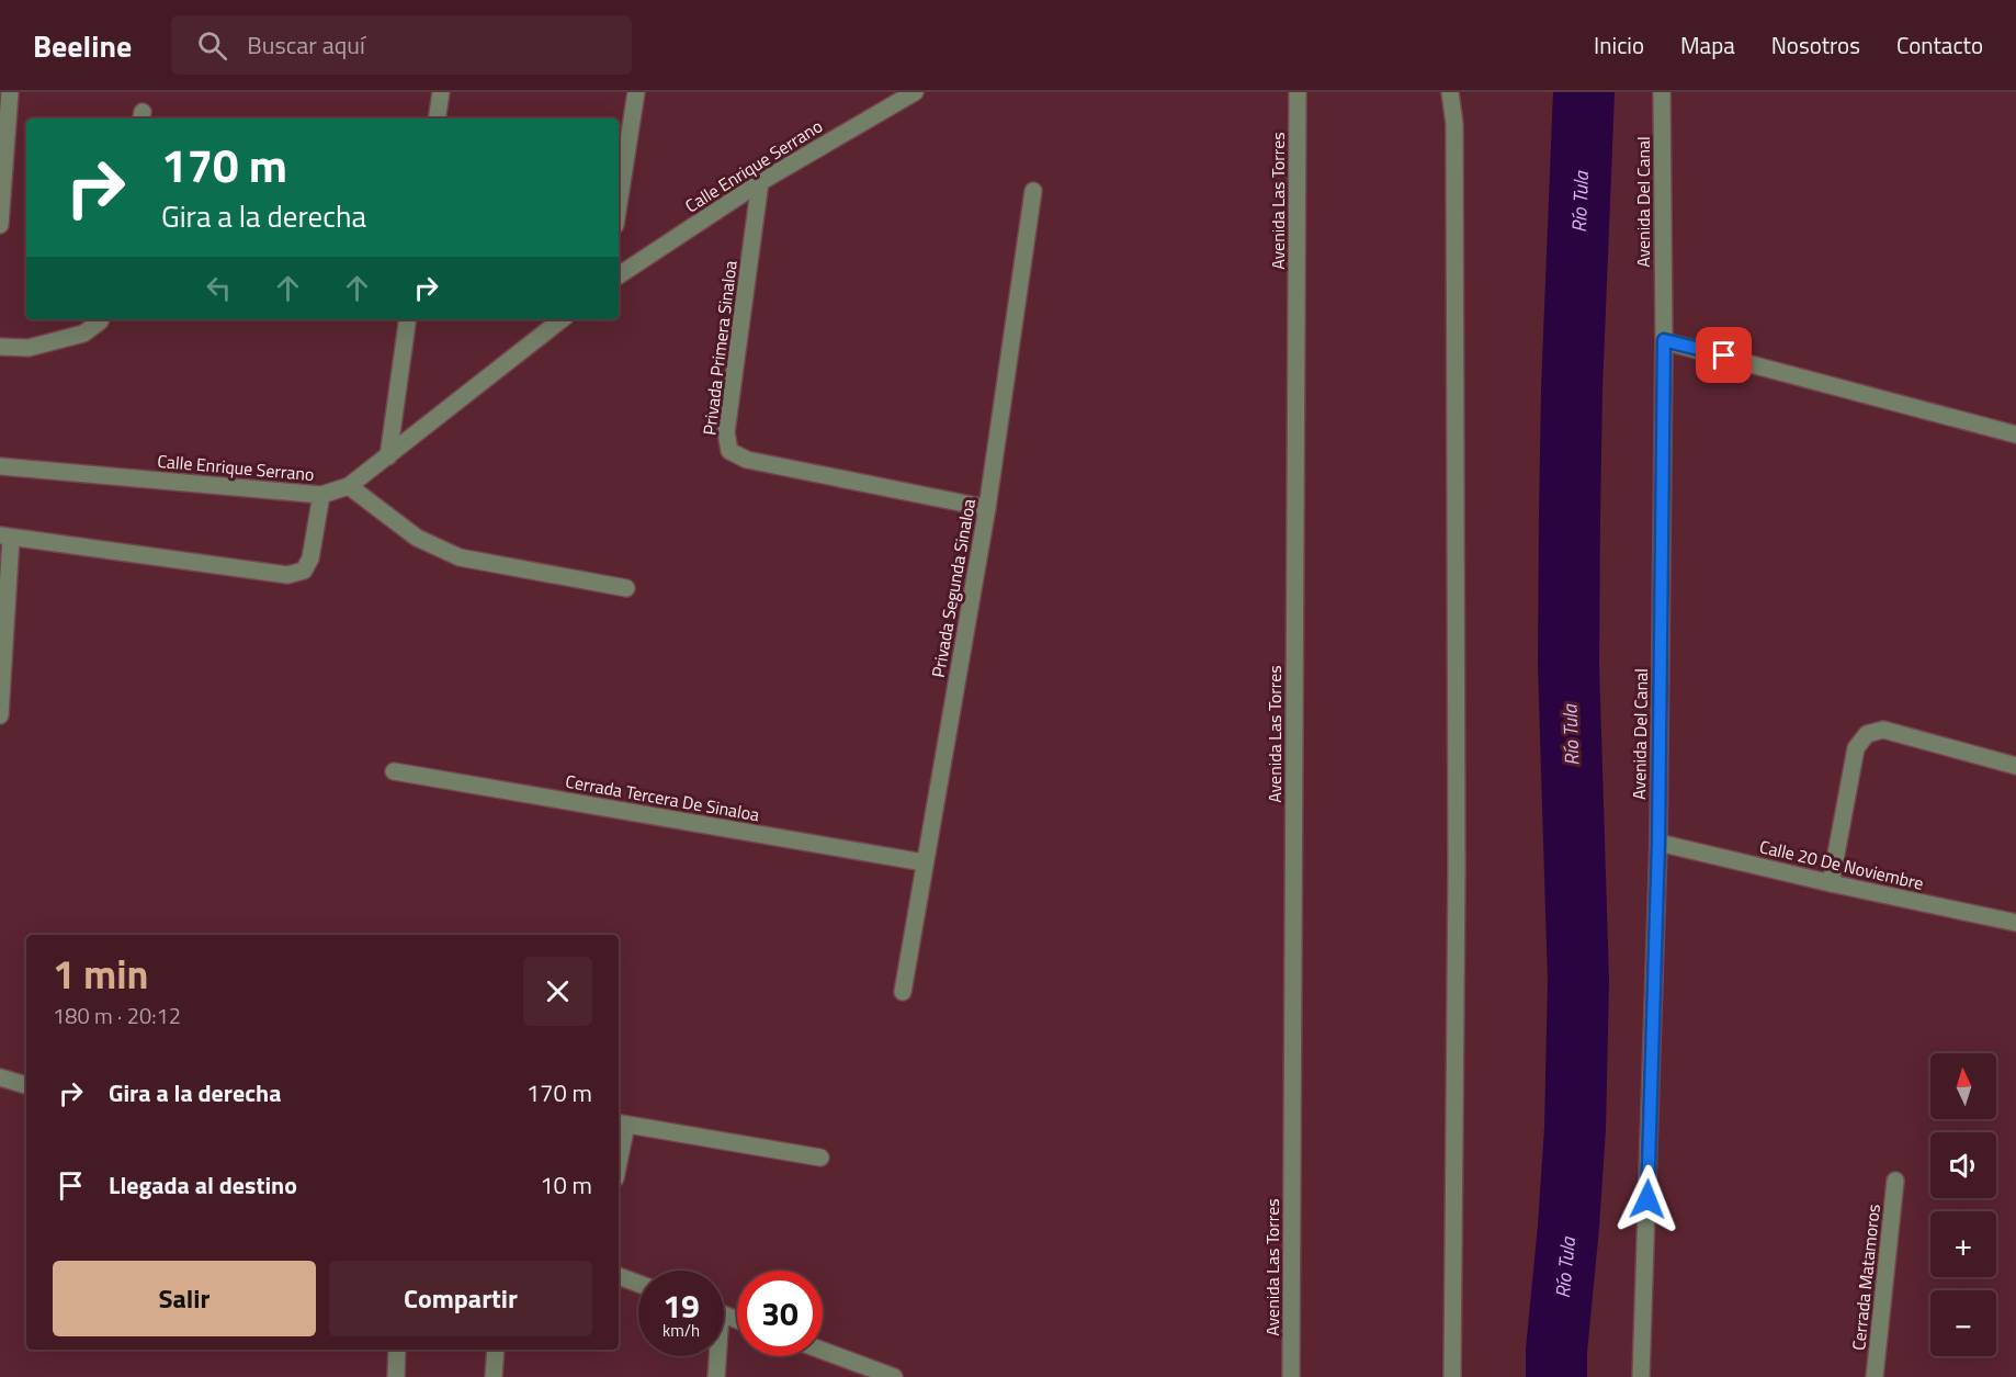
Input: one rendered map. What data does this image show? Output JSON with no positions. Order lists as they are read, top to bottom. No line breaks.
{"streets":{"street":["Calle Enrique Serrano","Avenida Las Torres","Avenida Del Canal","Privada Primera Sinaloa","Privada Segunda Sinaloa","Cerrada Tercera De Sinaloa","Calle 20 De Noviembre","Cerrada Matamoros"]},"crossings":[["Calle Enrique Serrano","Privada Primera Sinaloa"],["Avenida Del Canal","Calle 20 De Noviembre"],["Privada Primera Sinaloa","Privada Segunda Sinaloa"],["Privada Segunda Sinaloa","Cerrada Tercera De Sinaloa"]],"water":["Río Tula"],"north":"top","page":{"header":"Beeline","search":"Buscar aquí","nav":["Inicio","Mapa","Nosotros","Contacto"],"turn":["170 m","Gira a la derecha"],"heading":["1 min","180 m · 20:12"],"list":[{"name":"Gira a la derecha","value":"170 m"},{"name":"Llegada al destino","value":"10 m"}],"map_buttons":["+","−"],"buttons":["Salir","Compartir"],"speed":"19 km/h","limit":"30"}}
